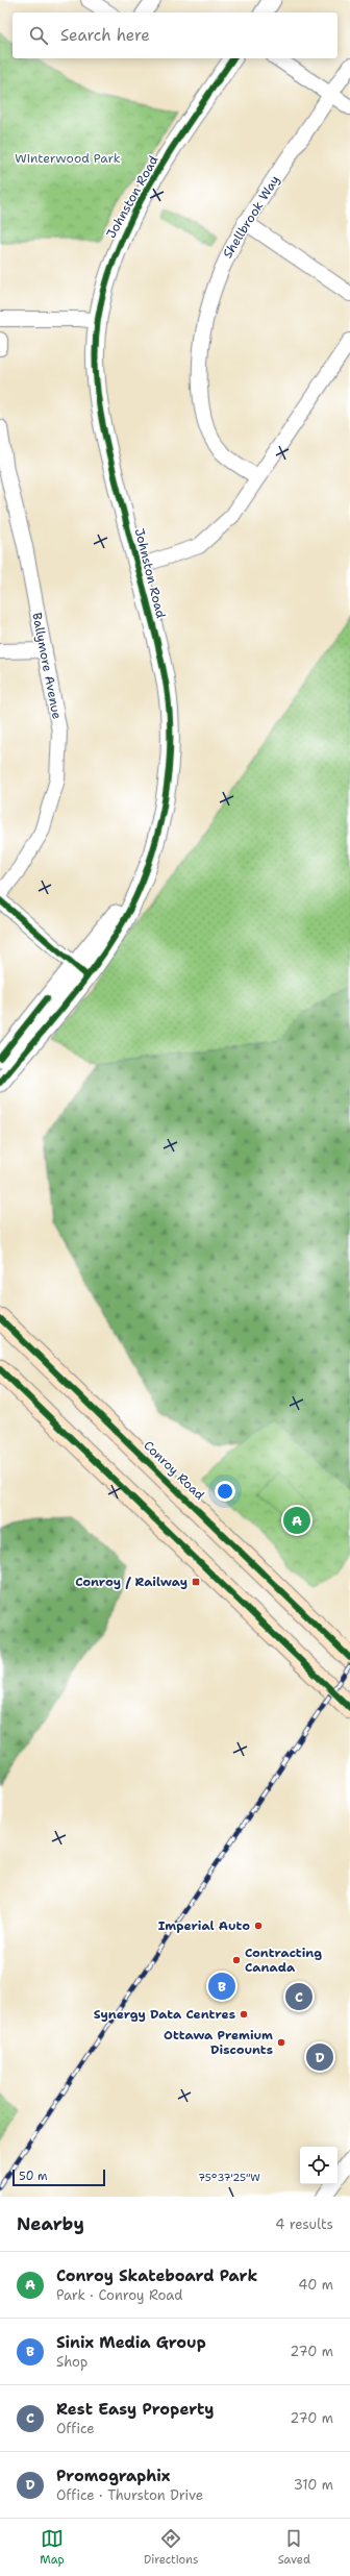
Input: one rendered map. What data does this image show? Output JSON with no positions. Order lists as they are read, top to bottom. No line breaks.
{"streets":{"main road":["Conroy Road"],"street":["Johnston Road","Shellbrook Way","Ballymore Avenue"]},"parks":["Winterwood Park"],"places":{"transit":["Conroy / Railway"],"other":["Imperial Auto","Contracting Canada","Synergy Data Centres","Ottawa Premium Discounts"]},"scale_bar":"50 m","page":{"search":"Search here","pins":["A","B","C","D"],"scale":"50 m","heading":["Nearby","4 results"],"list":[{"mark":"A","name":"Conroy Skateboard Park","note":"Park · Conroy Road","value":"40 m"},{"mark":"B","name":"Sinix Media Group","note":"Shop","value":"270 m"},{"mark":"C","name":"Rest Easy Property","note":"Office","value":"270 m"},{"mark":"D","name":"Promographix","note":"Office · Thurston Drive","value":"310 m"}],"nav":["Map","Directions","Saved"]},"coordinates":["75°37'25\"W"]}
